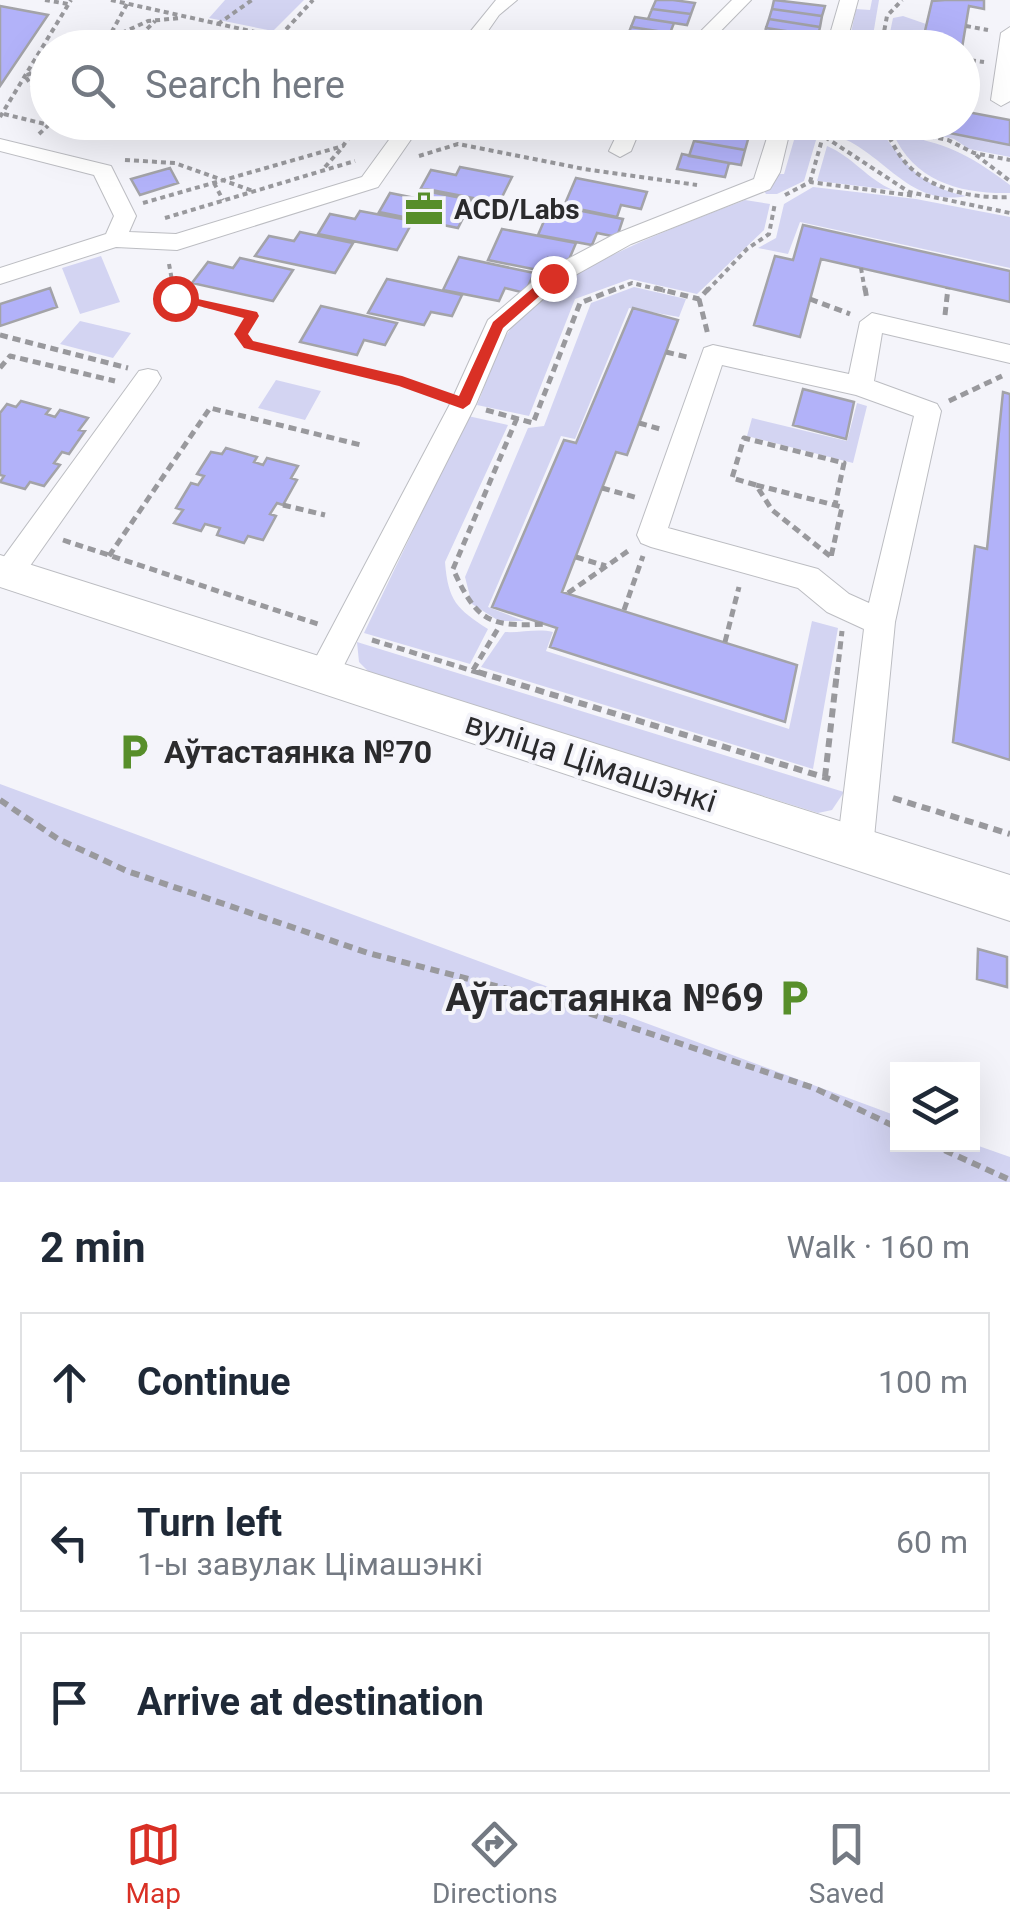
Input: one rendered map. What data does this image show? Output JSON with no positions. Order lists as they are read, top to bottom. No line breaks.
{"streets":{"main road":["вуліца Цімашэнкі"]},"places":{"office":["ACD/Labs"],"parking":["Аўтастаянка №70","Аўтастаянка №69"]},"page":{"search":"Search here","heading":["2 min","Walk · 160 m"],"list":[["Continue","100 m"],["Turn left","1-ы завулак Цімашэнкі","60 m"],"Arrive at destination"],"nav":["Map","Directions","Saved"]}}
